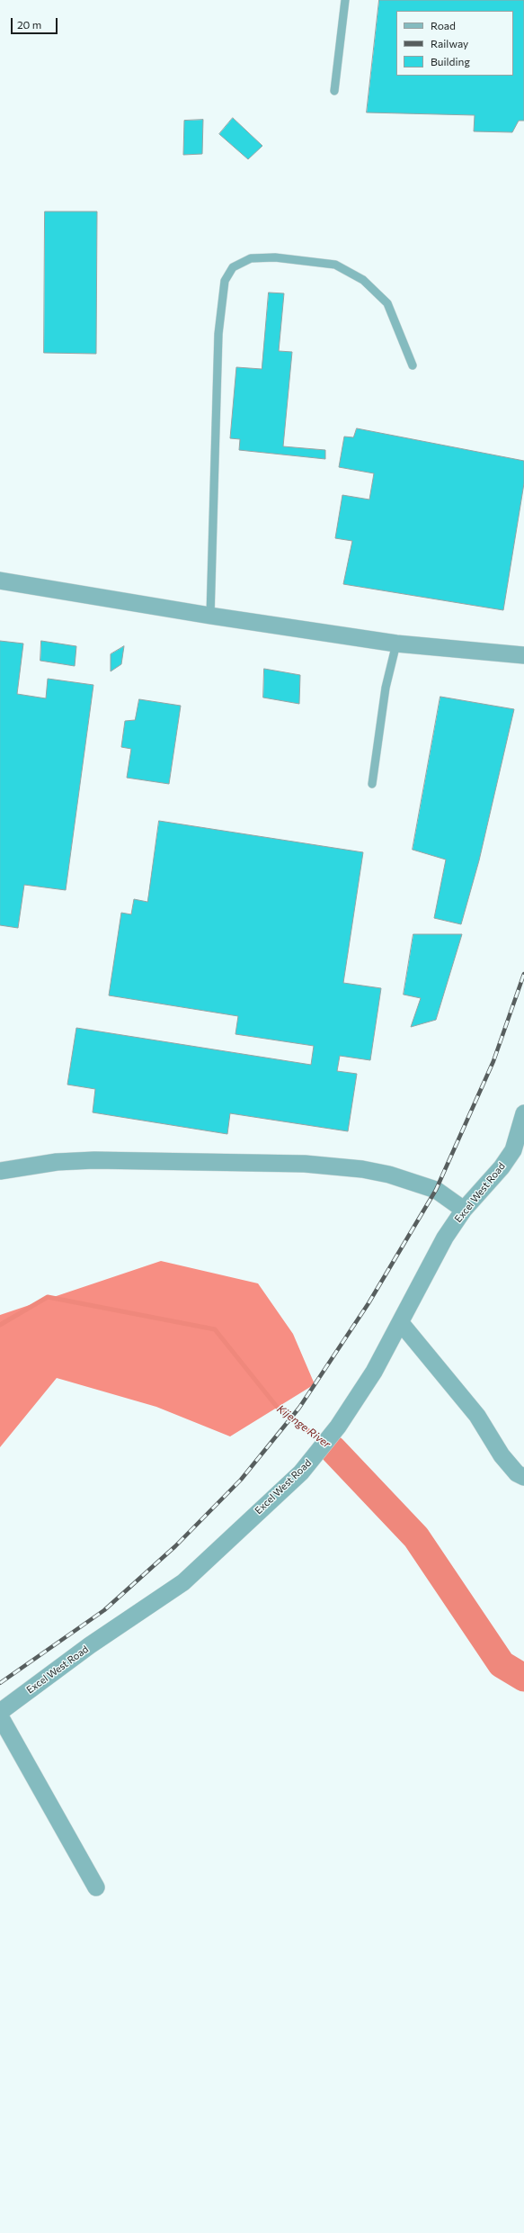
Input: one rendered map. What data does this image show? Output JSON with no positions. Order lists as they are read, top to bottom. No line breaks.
{"streets":{"street":["Excel West Road"]},"water":["Kijenge River"],"legend":["Road","Railway","Building"],"scale_bar":"20 m"}
